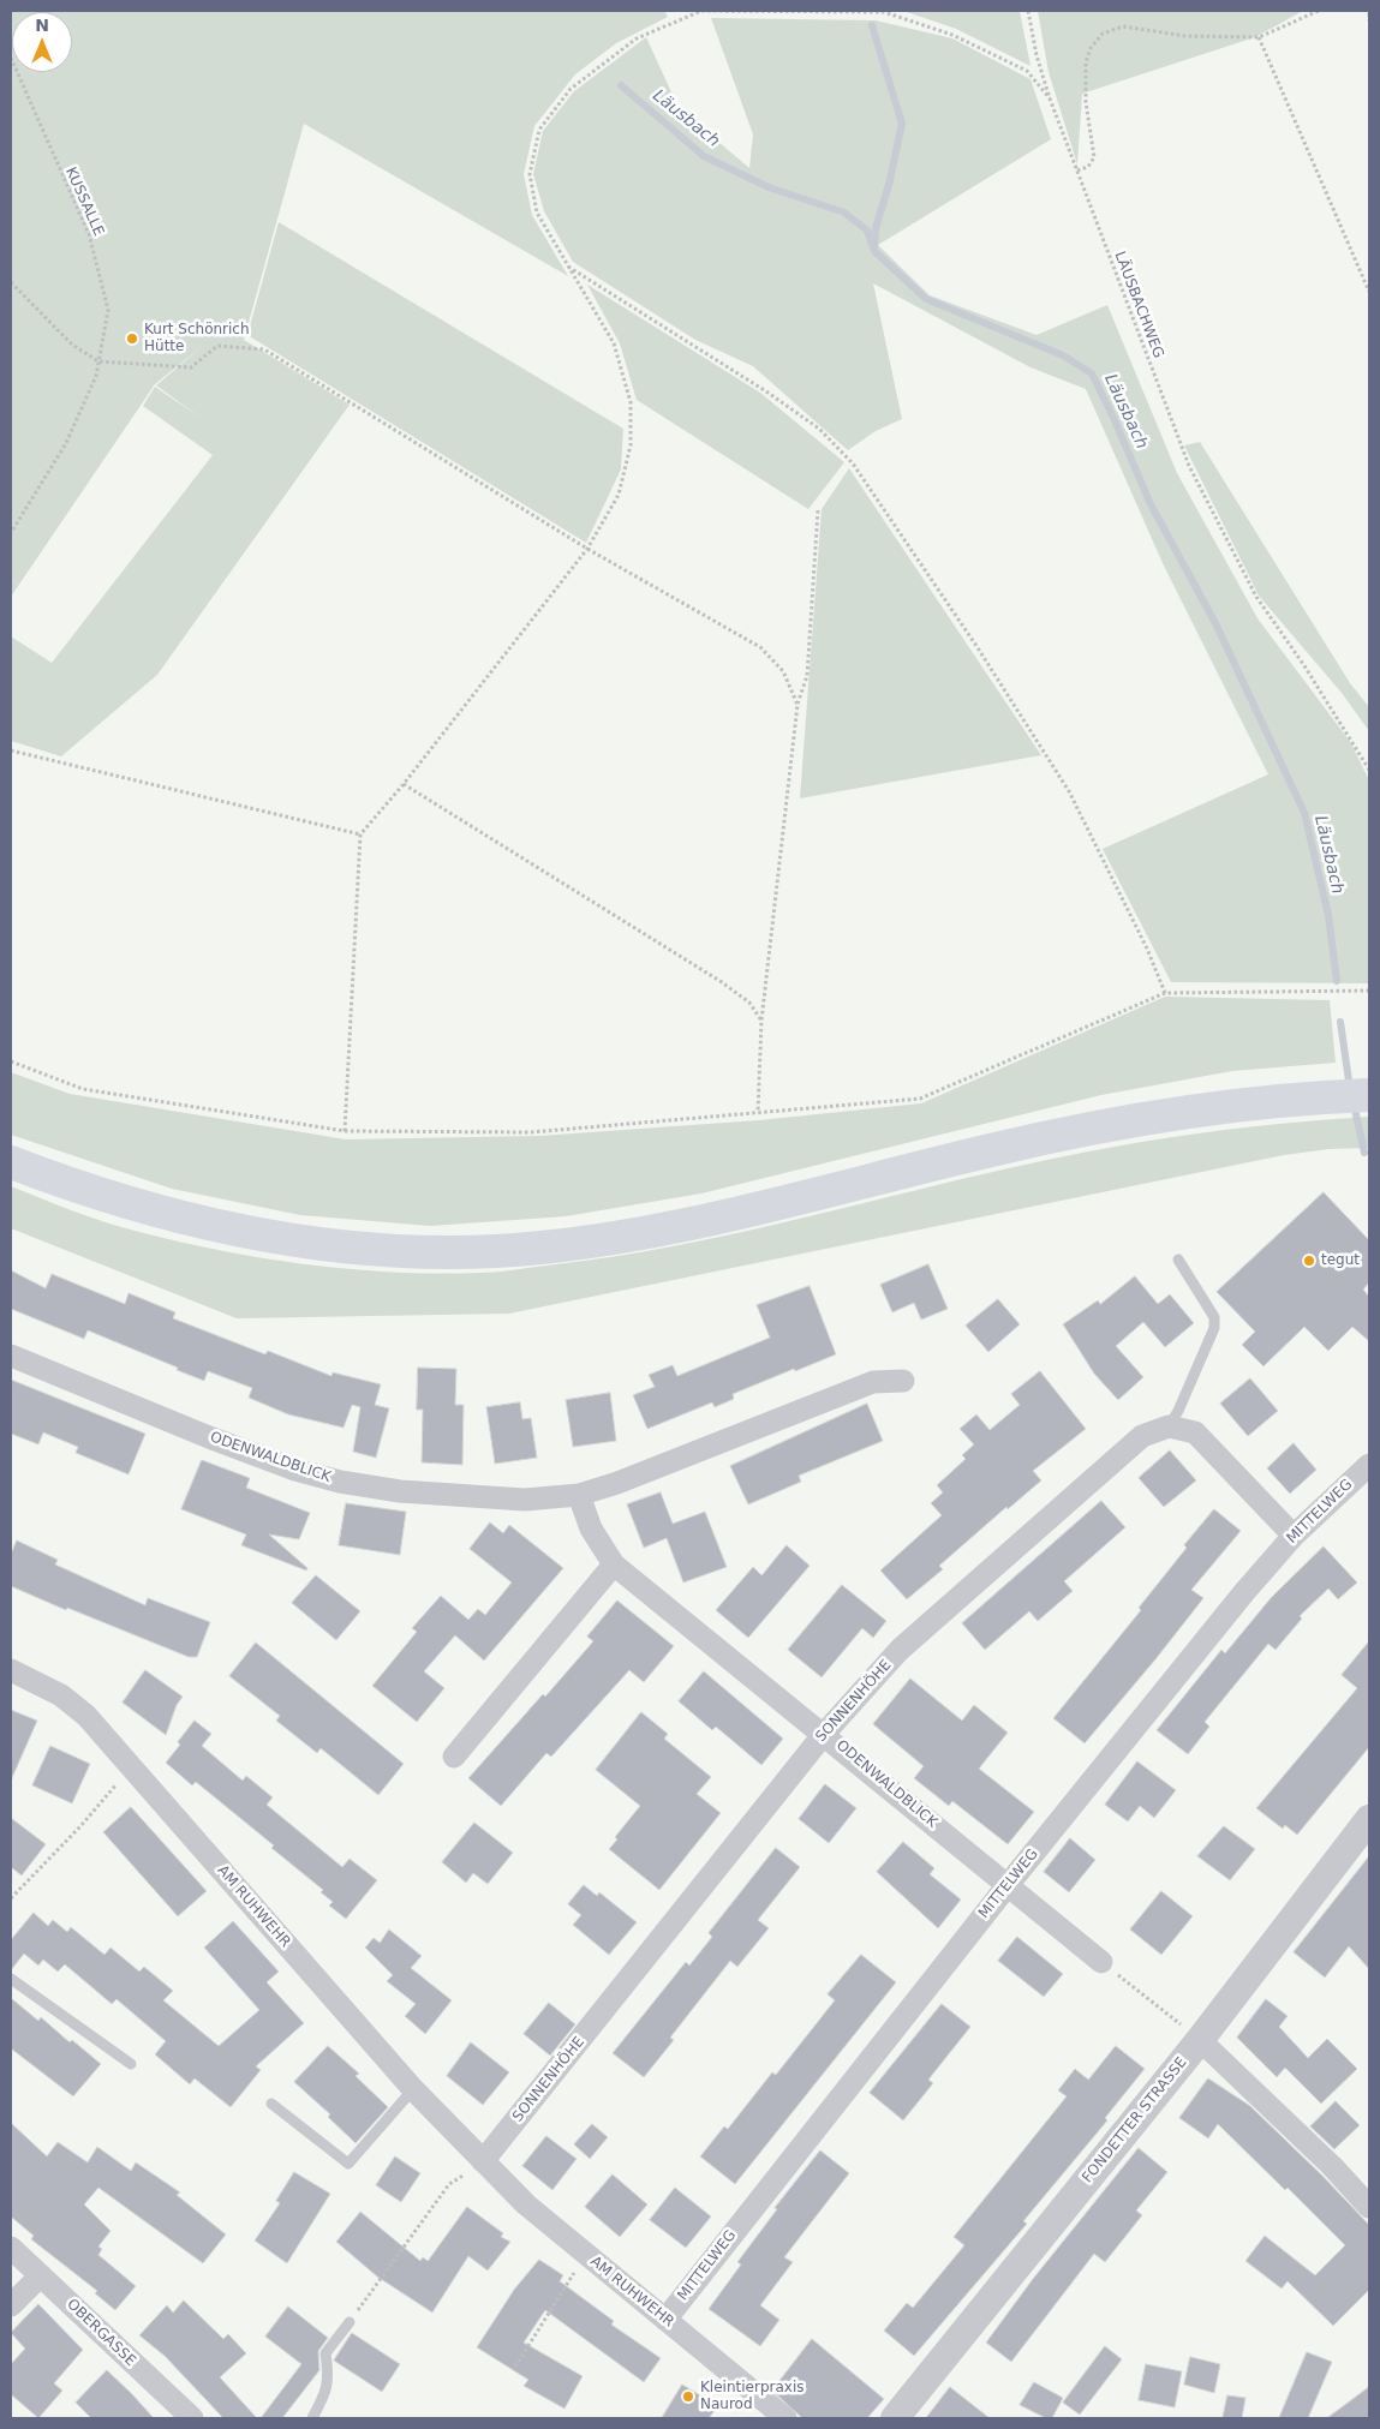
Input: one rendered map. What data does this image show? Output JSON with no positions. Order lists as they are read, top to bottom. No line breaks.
{"streets":{"street":["ODENWALDBLICK","MITTELWEG","SONNENHÖHE","AM RUHWEHR","FONDETTER STRASSE","OBERGASSE"],"path":["KUSSALLE","LÄUSBACHWEG"]},"crossings":[["ODENWALDBLICK","MITTELWEG"],["ODENWALDBLICK","SONNENHÖHE"],["MITTELWEG","AM RUHWEHR"],["SONNENHÖHE","AM RUHWEHR"]],"water":["Läusbach"],"places":["Kurt Schönrich Hütte","tegut","Kleintierpraxis Naurod"],"north":"top"}
